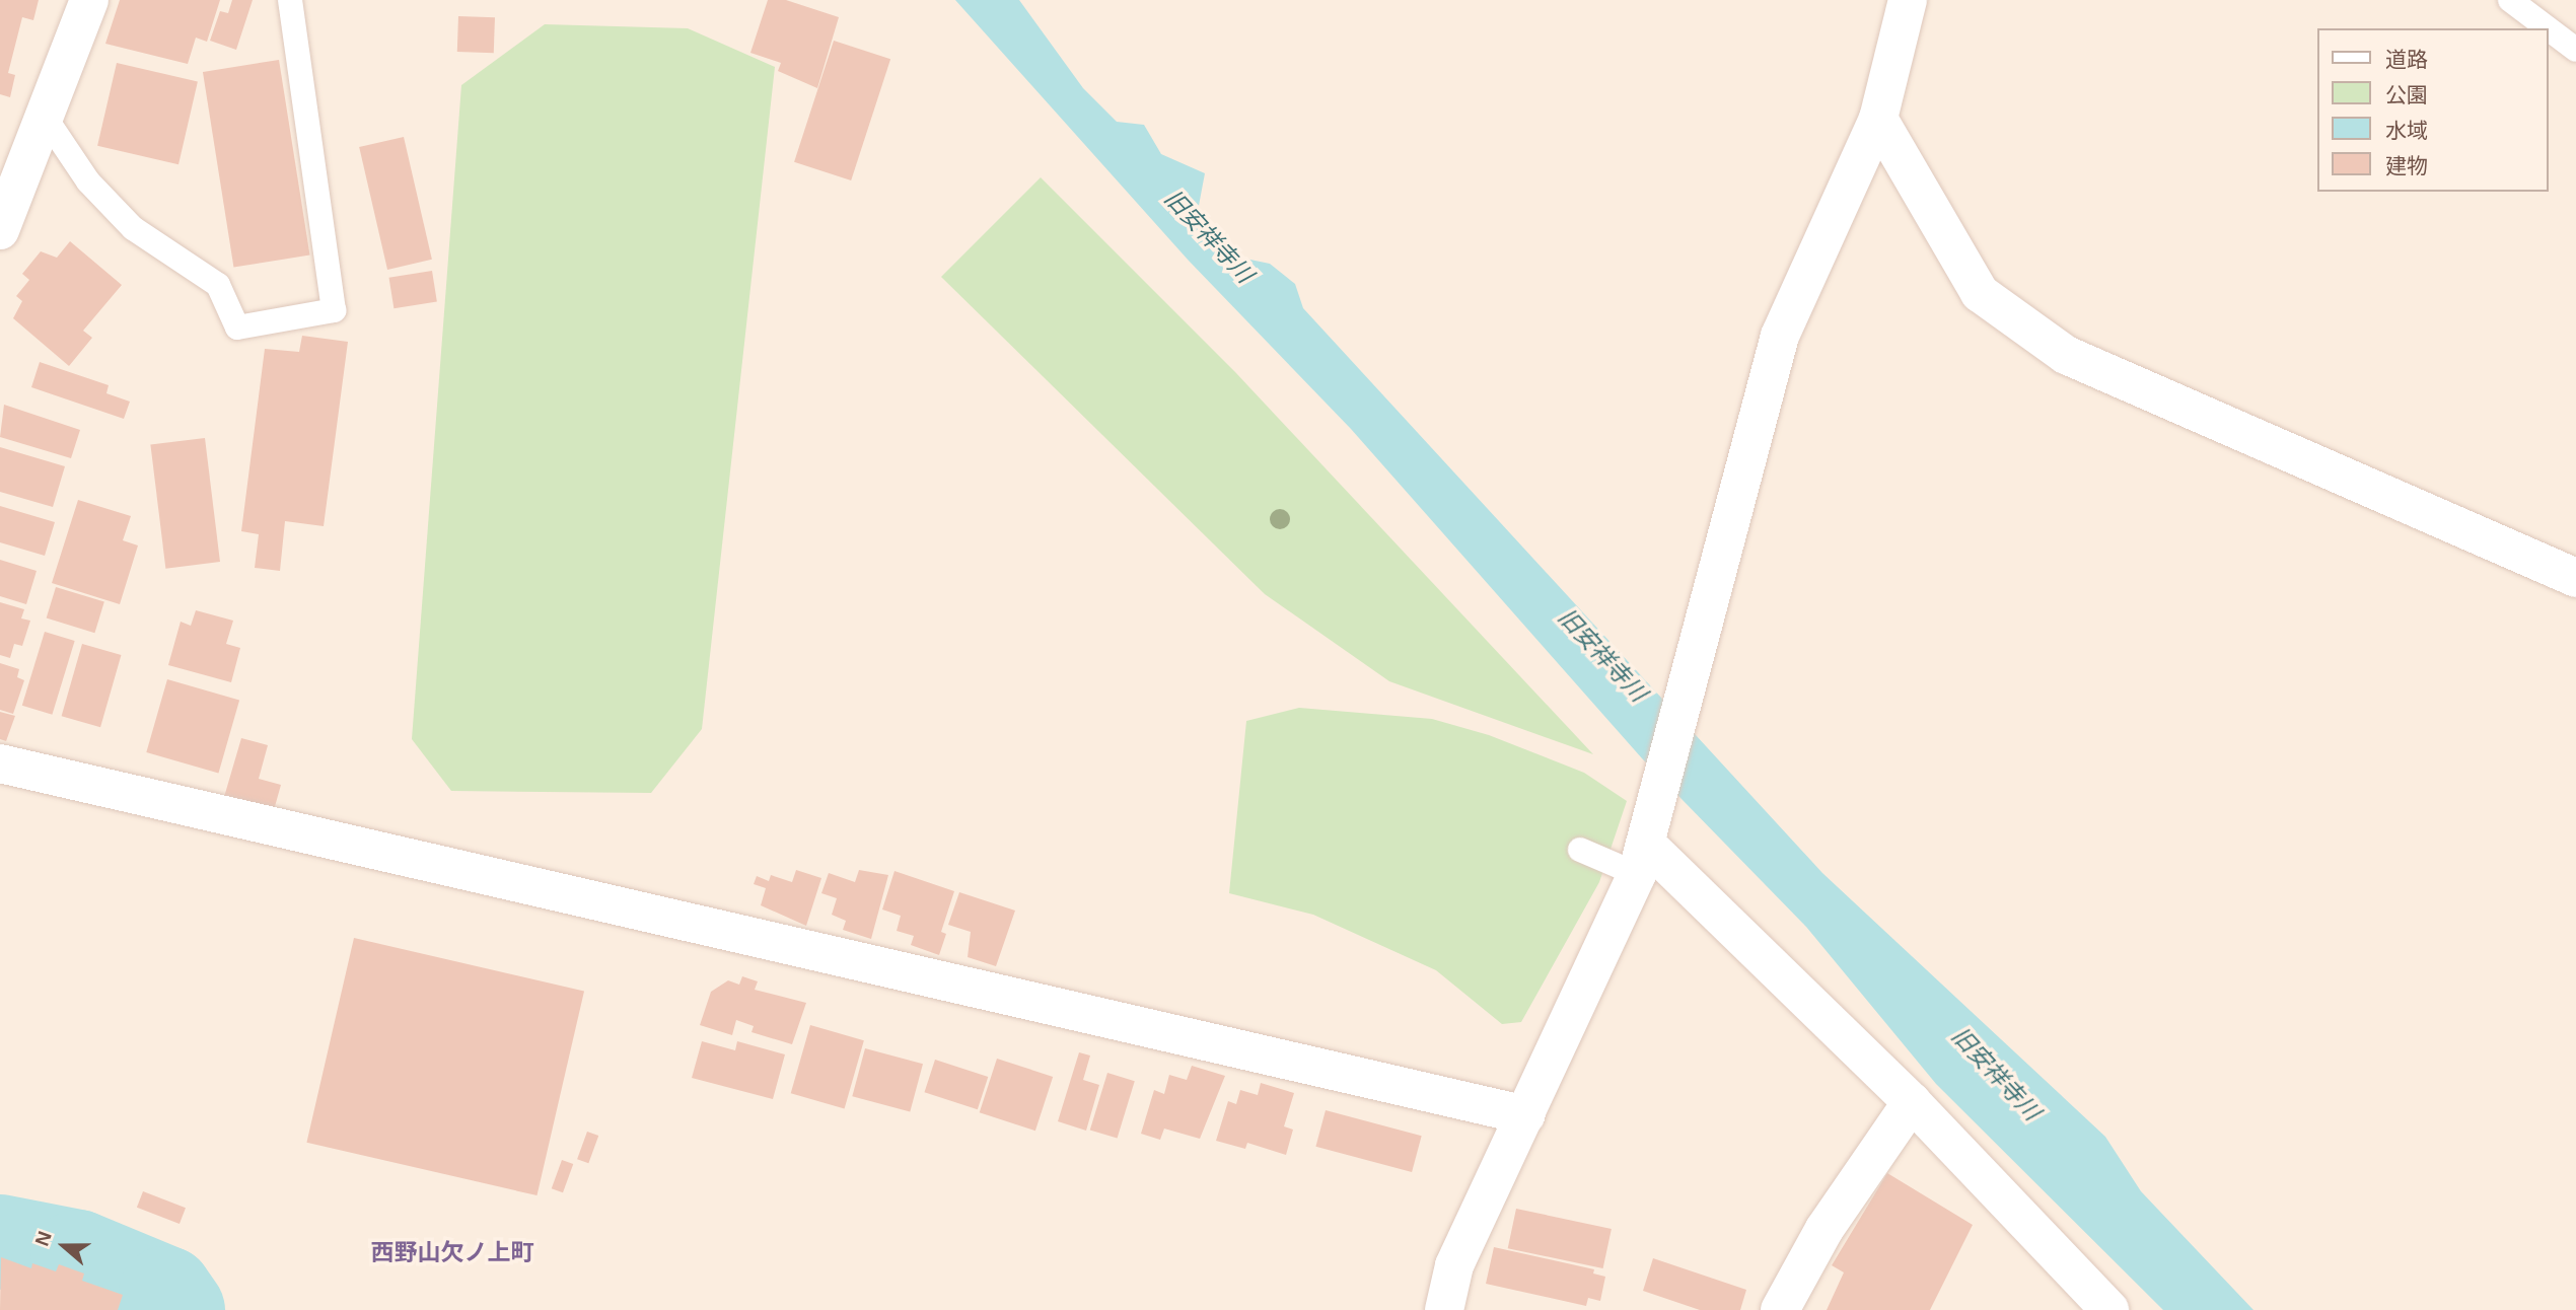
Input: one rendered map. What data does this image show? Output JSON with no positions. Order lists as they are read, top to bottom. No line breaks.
{"districts":["西野山欠ノ上町"],"water":["旧安祥寺川"],"legend":["道路","公園","水域","建物"],"north":"left"}
